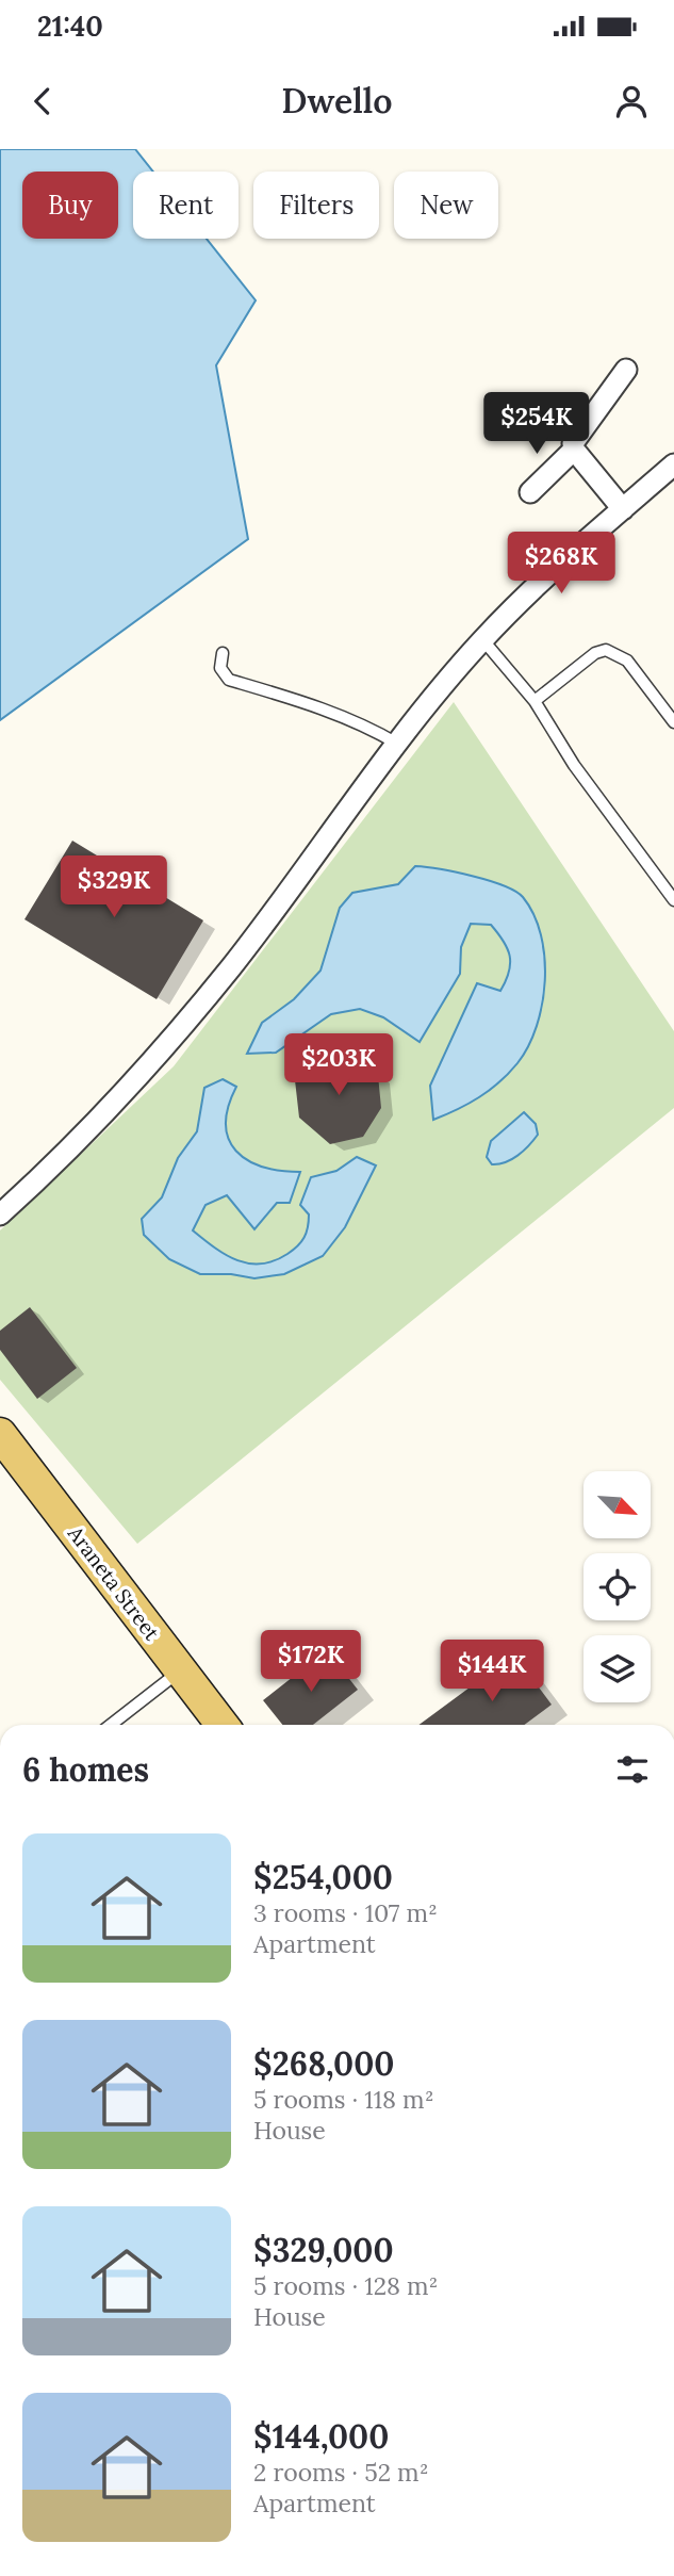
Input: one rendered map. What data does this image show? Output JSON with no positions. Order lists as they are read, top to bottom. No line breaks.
{"streets":{"main road":["Araneta Street"]},"north":"bottom right","page":{"status":"21:40","header":"Dwello","chip":["Buy","Rent","Filters","New"],"price":["$254K","$268K","$329K","$203K","$172K","$144K"],"heading":"6 homes","list":[{"name":"$254,000","note":"3 rooms · 107 m² · Apartment"},{"name":"$268,000","note":"5 rooms · 118 m² · House"},{"name":"$329,000","note":"5 rooms · 128 m² · House"},{"name":"$144,000","note":"2 rooms · 52 m² · Apartment"}]}}
